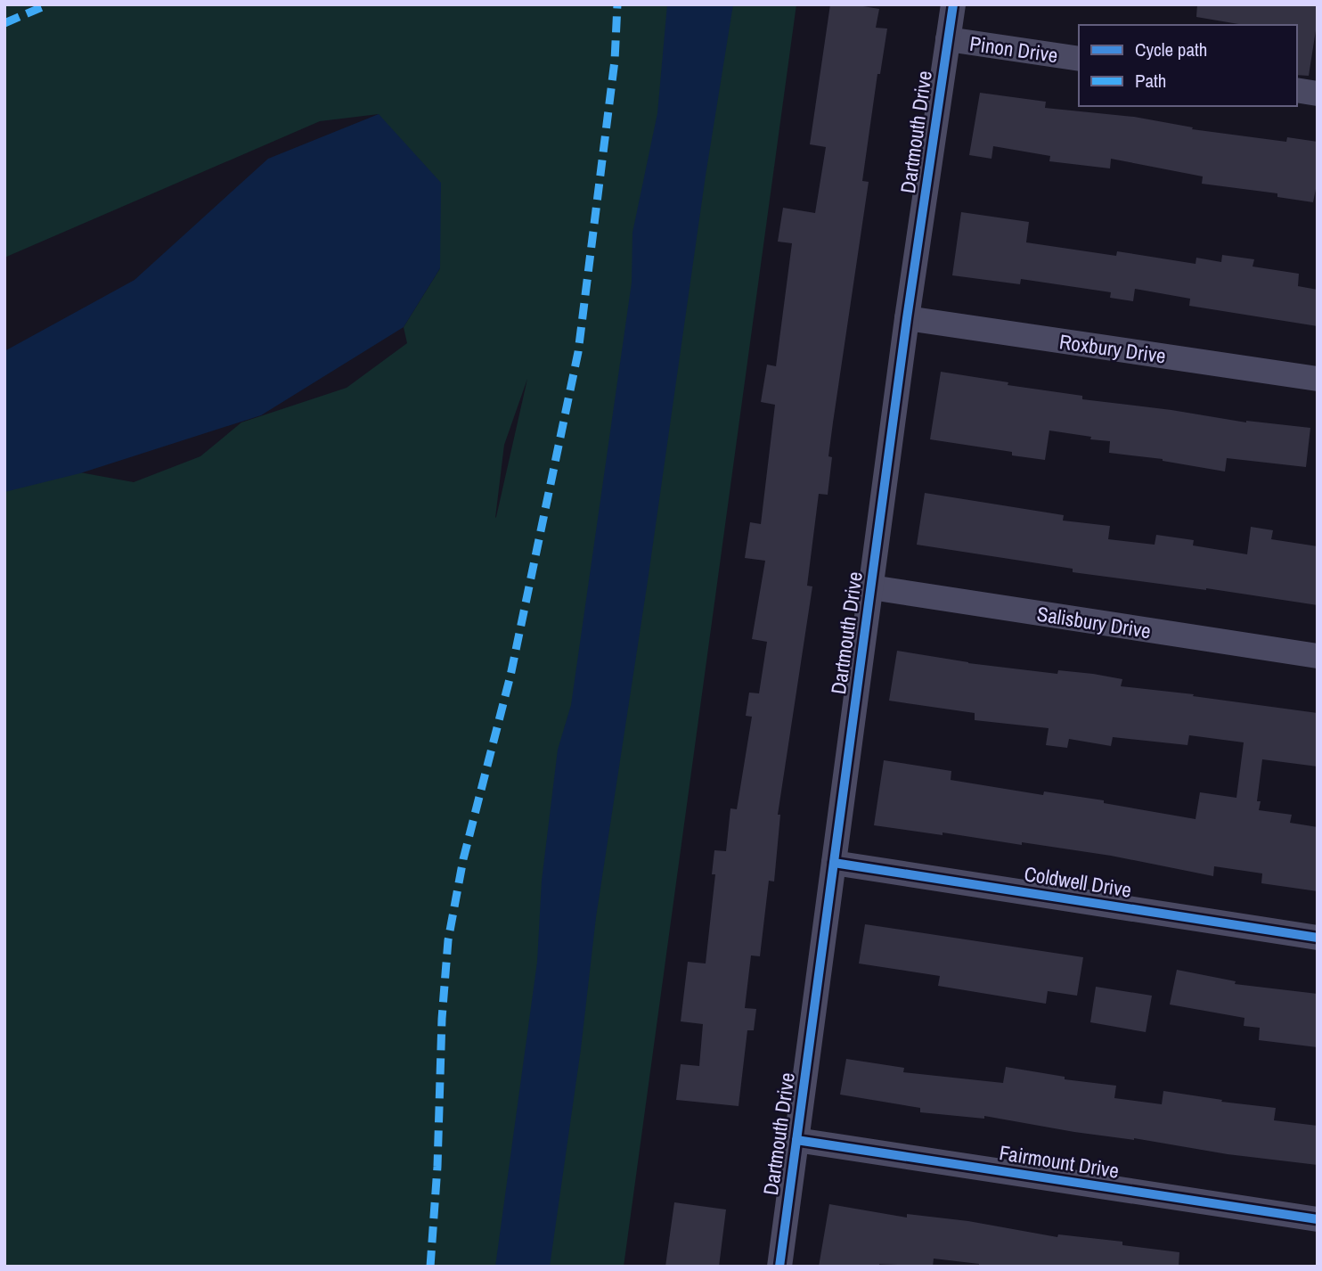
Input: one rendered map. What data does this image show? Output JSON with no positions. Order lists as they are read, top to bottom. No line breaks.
{"streets":{"street":["Pinon Drive","Dartmouth Drive","Roxbury Drive","Salisbury Drive","Coldwell Drive","Fairmount Drive"]},"crossings":[["Pinon Drive","Dartmouth Drive"],["Dartmouth Drive","Roxbury Drive"],["Dartmouth Drive","Salisbury Drive"],["Dartmouth Drive","Coldwell Drive"],["Dartmouth Drive","Fairmount Drive"]],"legend":["Cycle path","Path"]}
